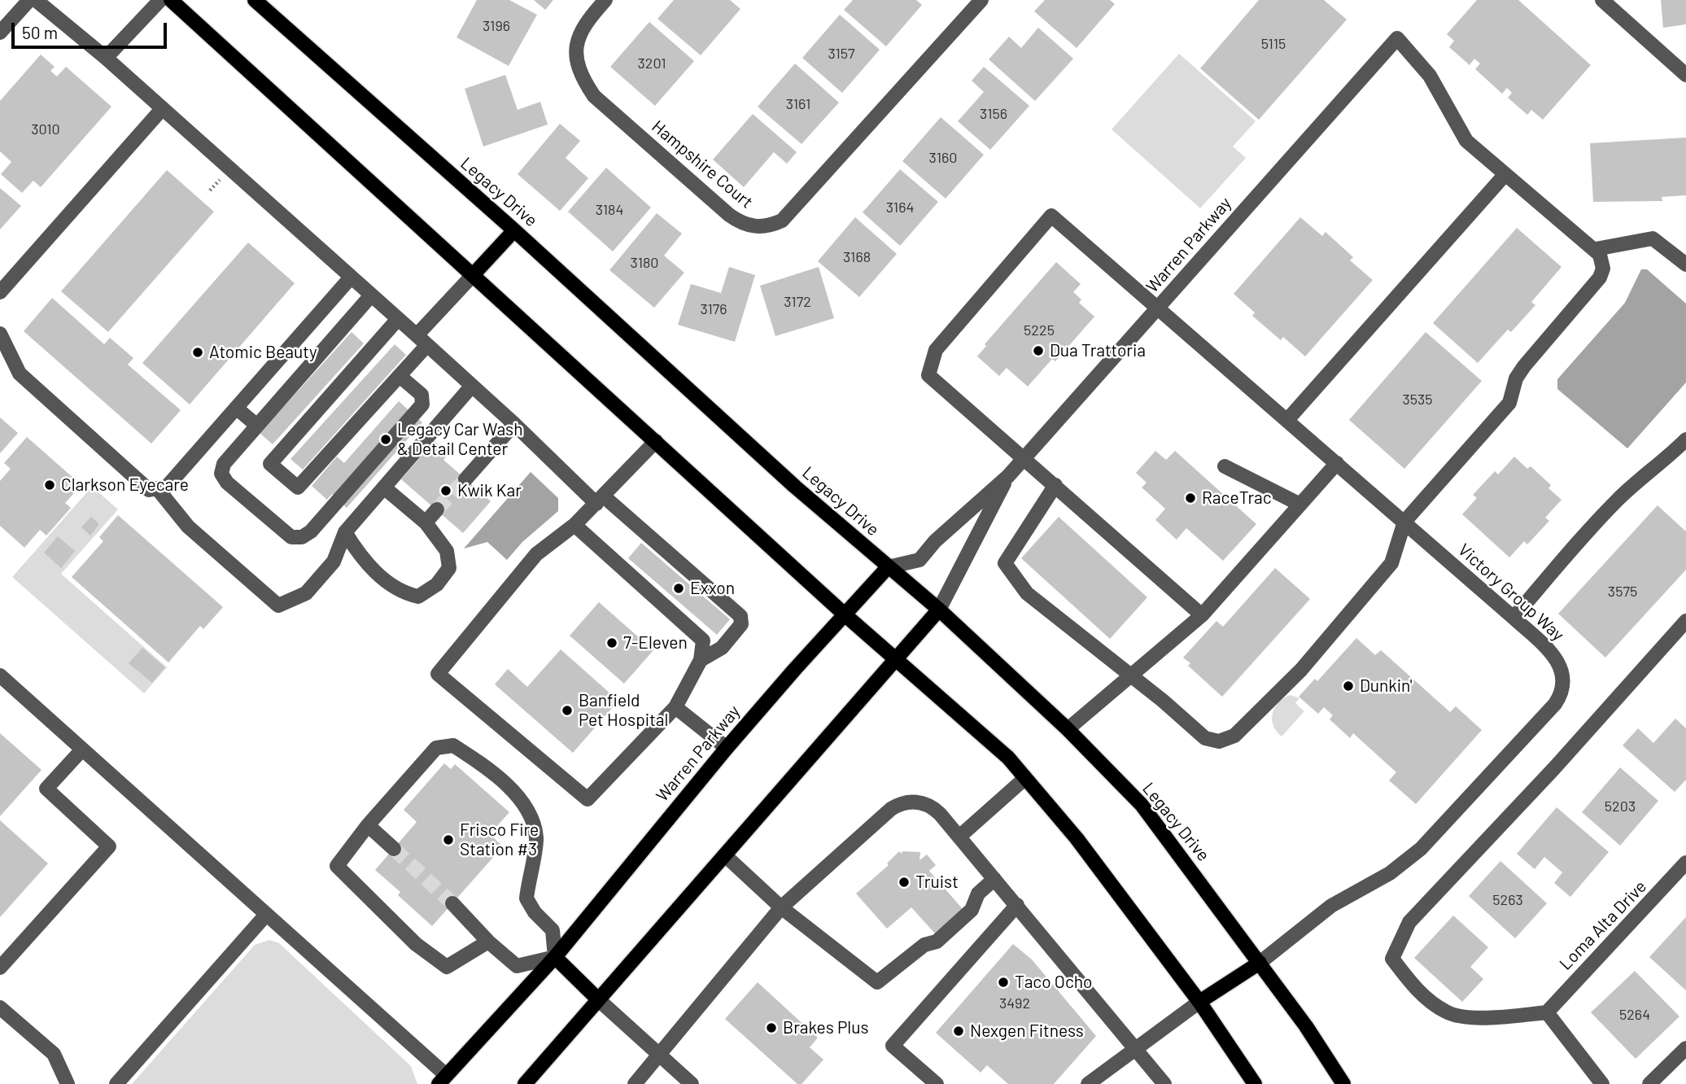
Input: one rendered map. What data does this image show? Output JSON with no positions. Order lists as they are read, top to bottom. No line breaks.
{"streets":{"main road":["Legacy Drive","Warren Parkway"],"street":["Hampshire Court","Victory Group Way","Loma Alta Drive"]},"crossings":[["Legacy Drive","Warren Parkway"],["Legacy Drive","Victory Group Way"],["Warren Parkway","Victory Group Way"]],"places":["Dua Trattoria","Atomic Beauty","Legacy Car Wash & Detail Center","Clarkson Eyecare","Kwik Kar","RaceTrac","Exxon","7-Eleven","Dunkin'","Banfield Pet Hospital","Frisco Fire Station #3","Truist","Taco Ocho","Brakes Plus","Nexgen Fitness"],"house_numbers":["3196","5115","3157","3201","3161","3156","3010","3160","3164","3184","3168","3180","3172","3176","5225","3535","3575","5203","5263","3492","5264"],"scale_bar":"50 m"}
